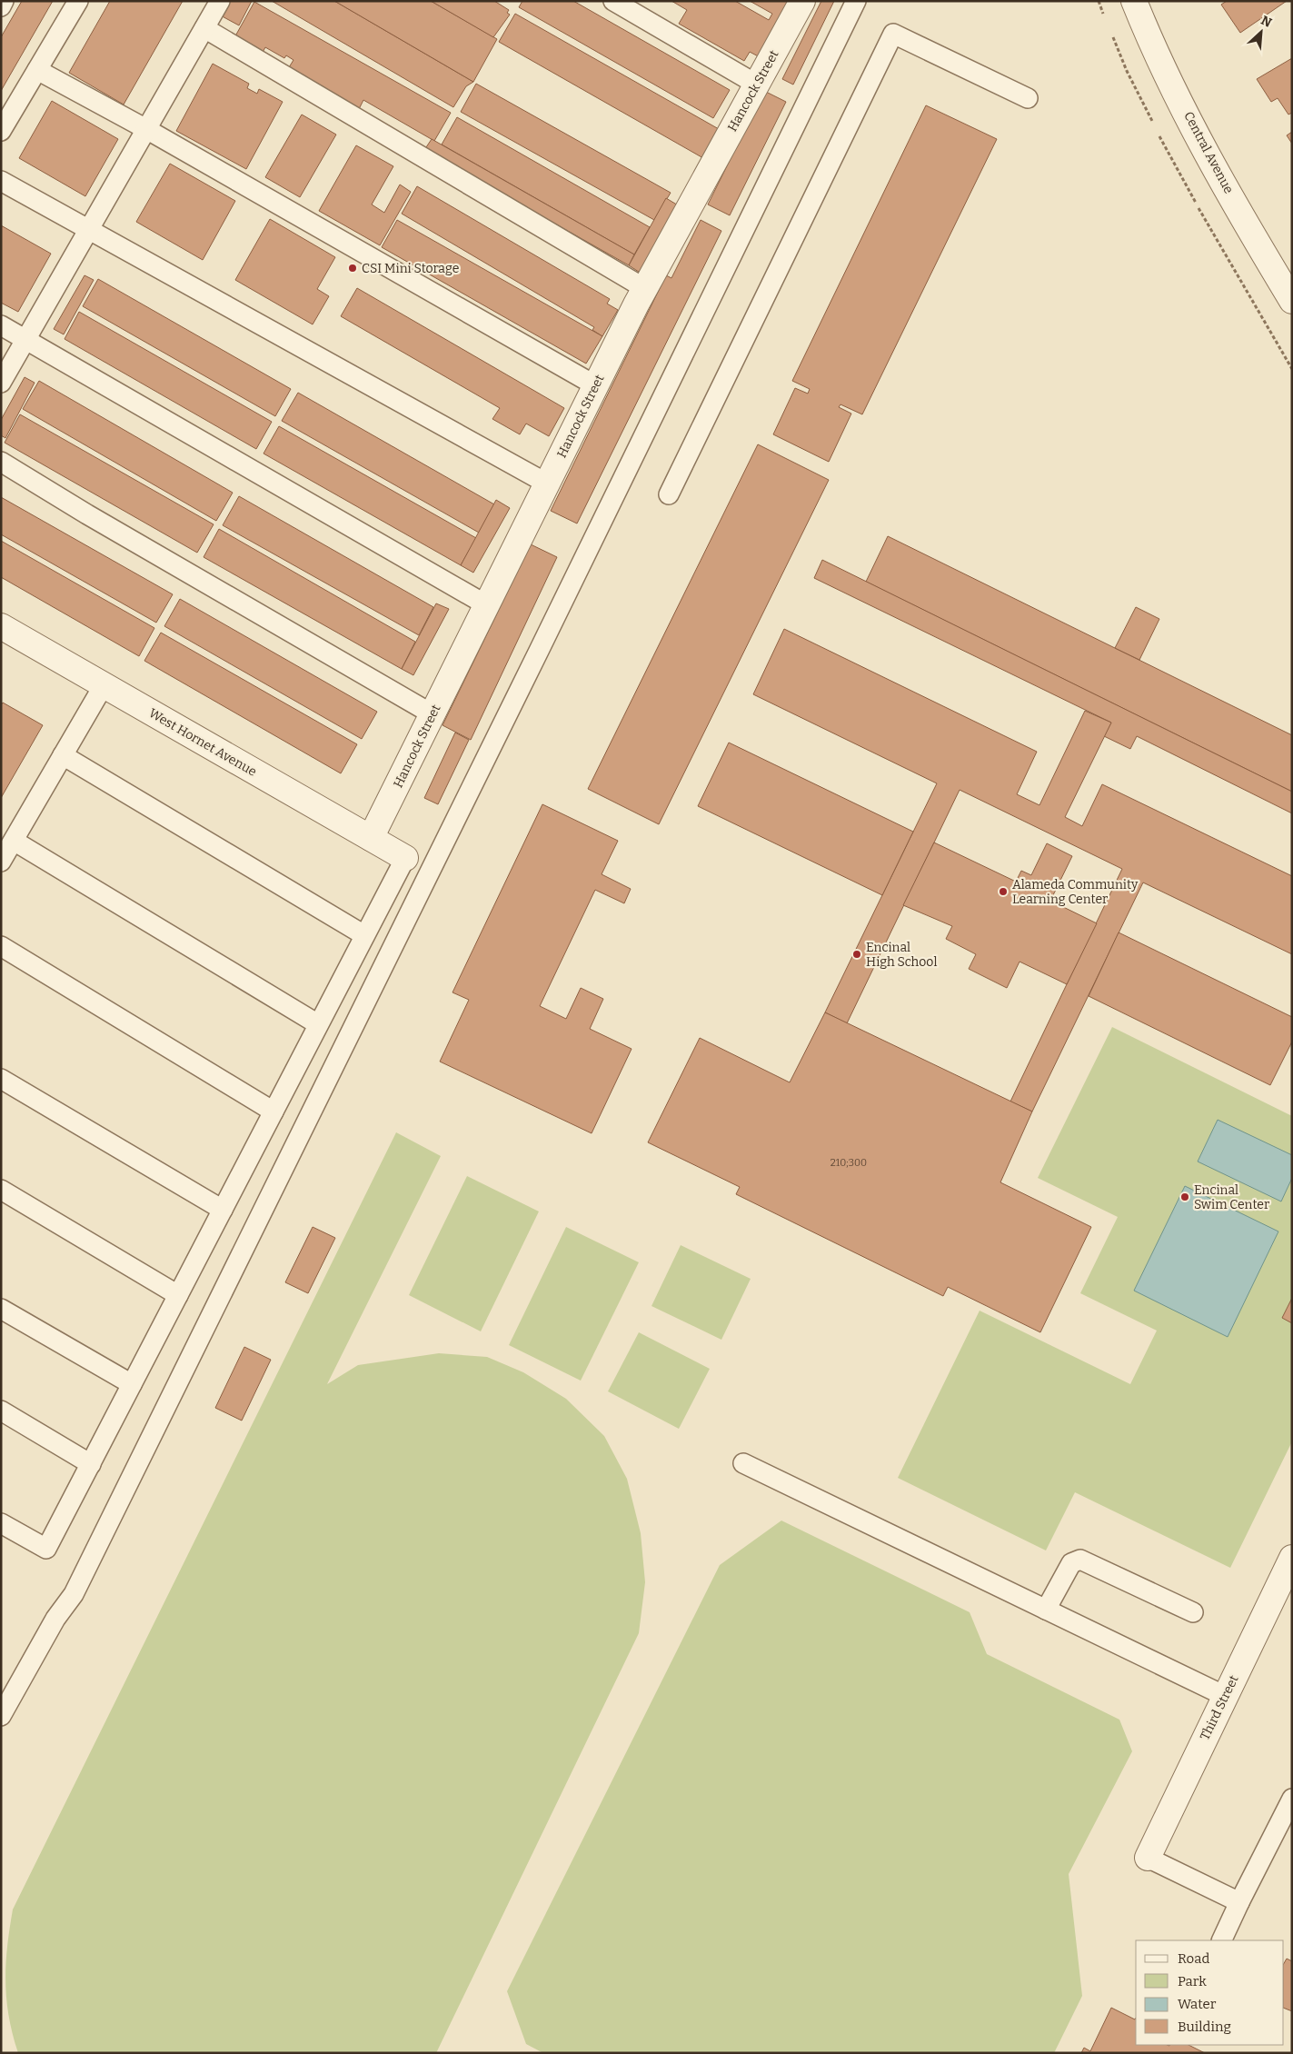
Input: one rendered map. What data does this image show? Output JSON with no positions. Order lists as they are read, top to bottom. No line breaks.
{"streets":{"street":["Hancock Street","Central Avenue","West Hornet Avenue","Third Street"]},"crossings":[["Hancock Street","West Hornet Avenue"]],"places":["CSI Mini Storage","Alameda Community Learning Center","Encinal High School","Encinal Swim Center"],"house_numbers":["210;300"],"legend":["Road","Park","Water","Building"],"north":"top right"}
